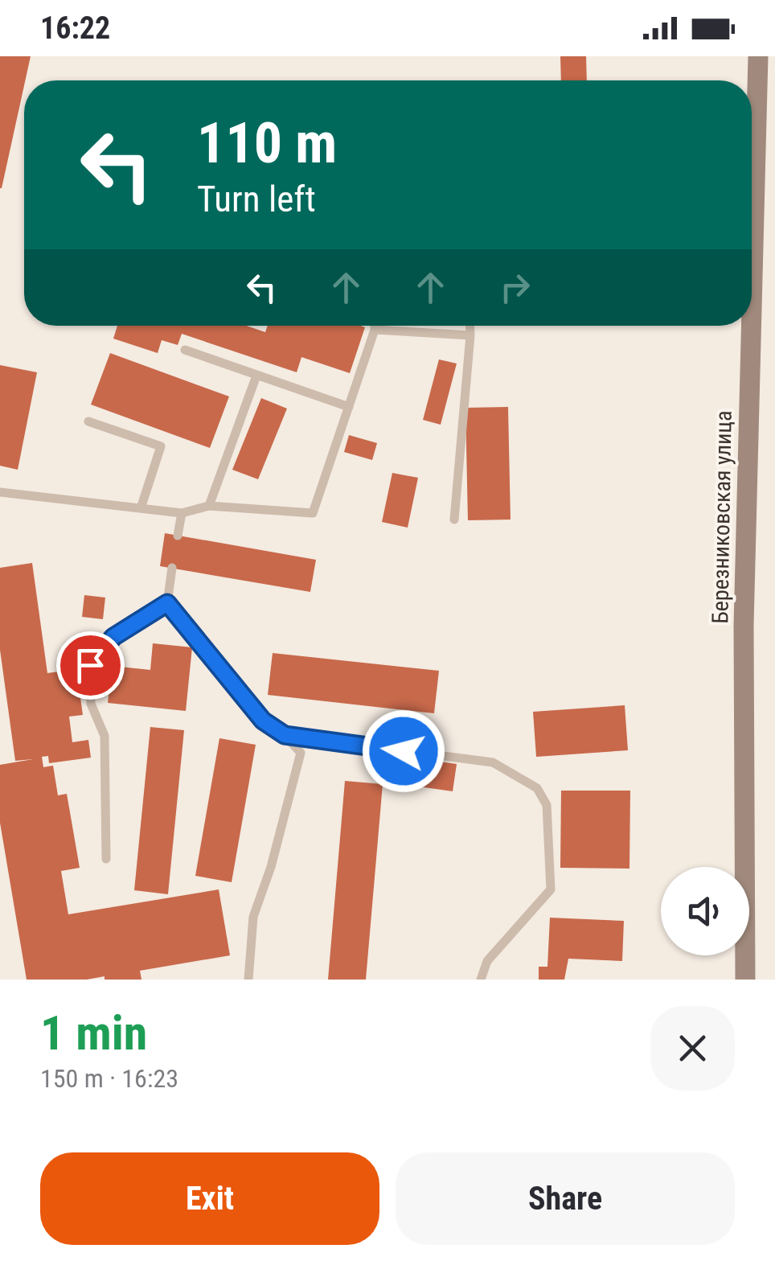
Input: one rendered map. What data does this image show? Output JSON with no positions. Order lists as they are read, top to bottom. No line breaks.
{"streets":{"street":["Березниковская улица"]},"page":{"status":"16:22","turn":["110 m","Turn left"],"heading":["1 min","150 m · 16:23"],"buttons":["Exit","Share"]}}
